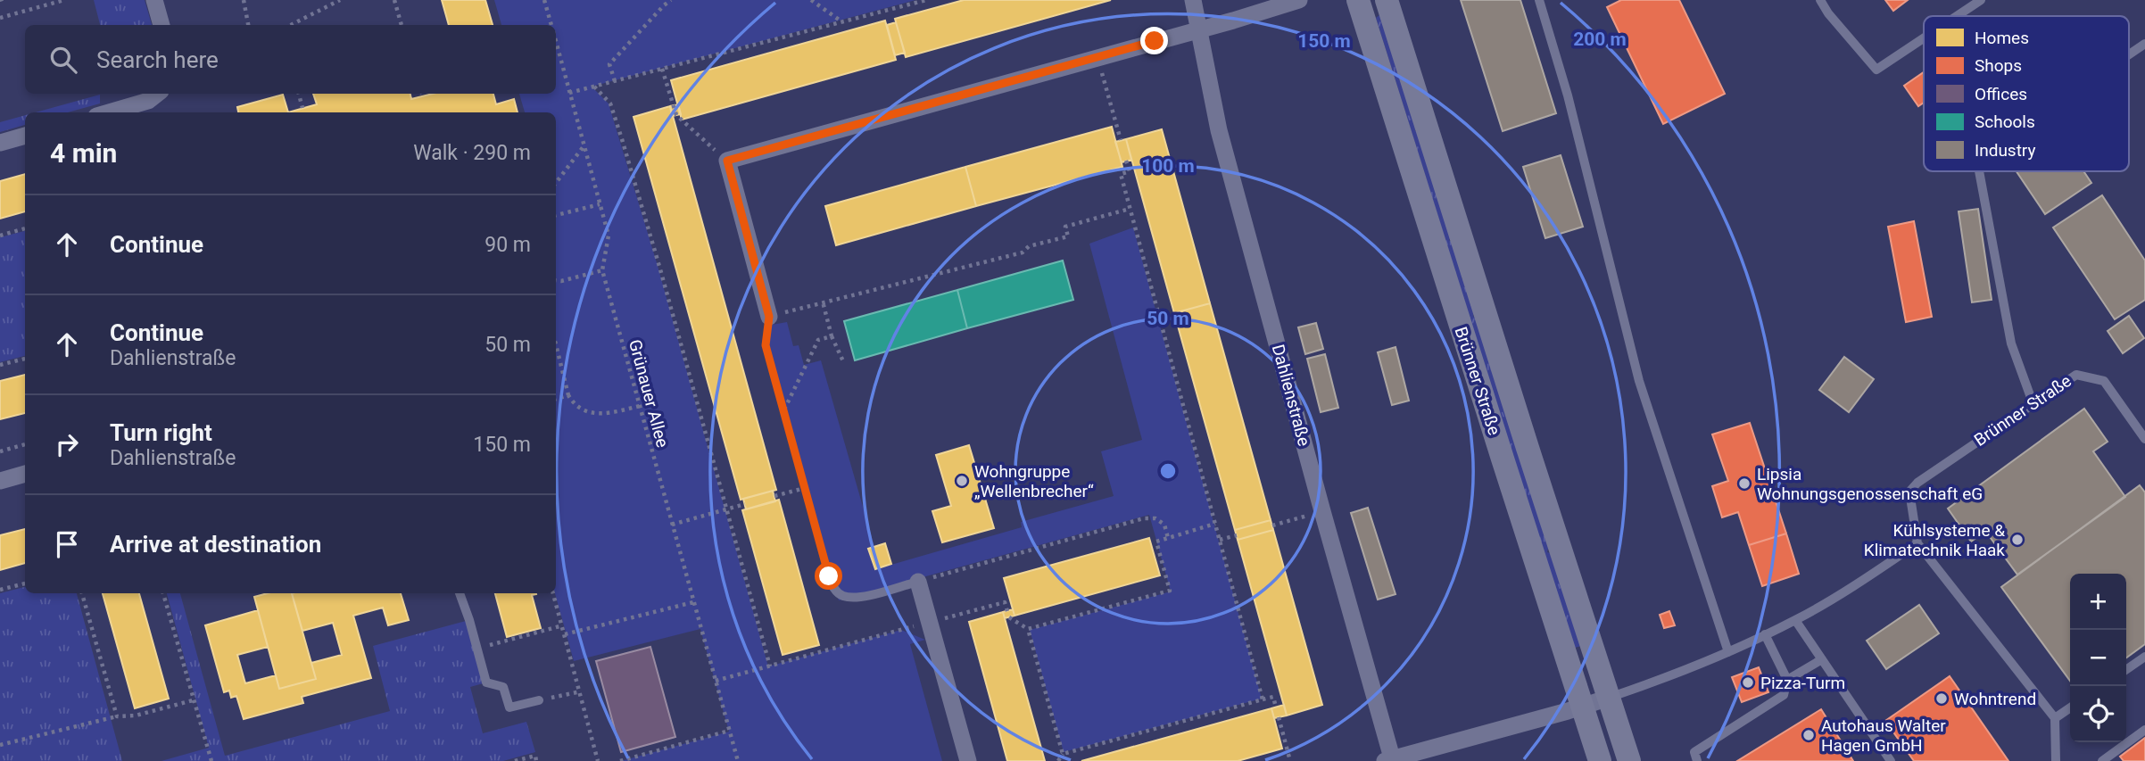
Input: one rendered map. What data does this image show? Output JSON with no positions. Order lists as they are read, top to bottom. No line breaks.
{"streets":{"main road":["Brünner Straße"],"street":["Dahlienstraße"],"path":["Grünauer Allee"]},"crossings":[["Brünner Straße","Dahlienstraße"]],"places":["Wohngruppe „Wellenbrecher“","Lipsia Wohnungsgenossenschaft eG","Kühlsysteme & Klimatechnik Haak","Pizza-Turm","Wohntrend","Autohaus Walter Hagen GmbH"],"legend":["Homes","Shops","Offices","Schools","Industry"],"page":{"search":"Search here","heading":["4 min","Walk · 290 m"],"list":[["Continue","90 m"],["Continue","Dahlienstraße","50 m"],["Turn right","Dahlienstraße","150 m"],"Arrive at destination"],"map_buttons":["+","−"]},"rings":["200 m","150 m","100 m","50 m"]}
